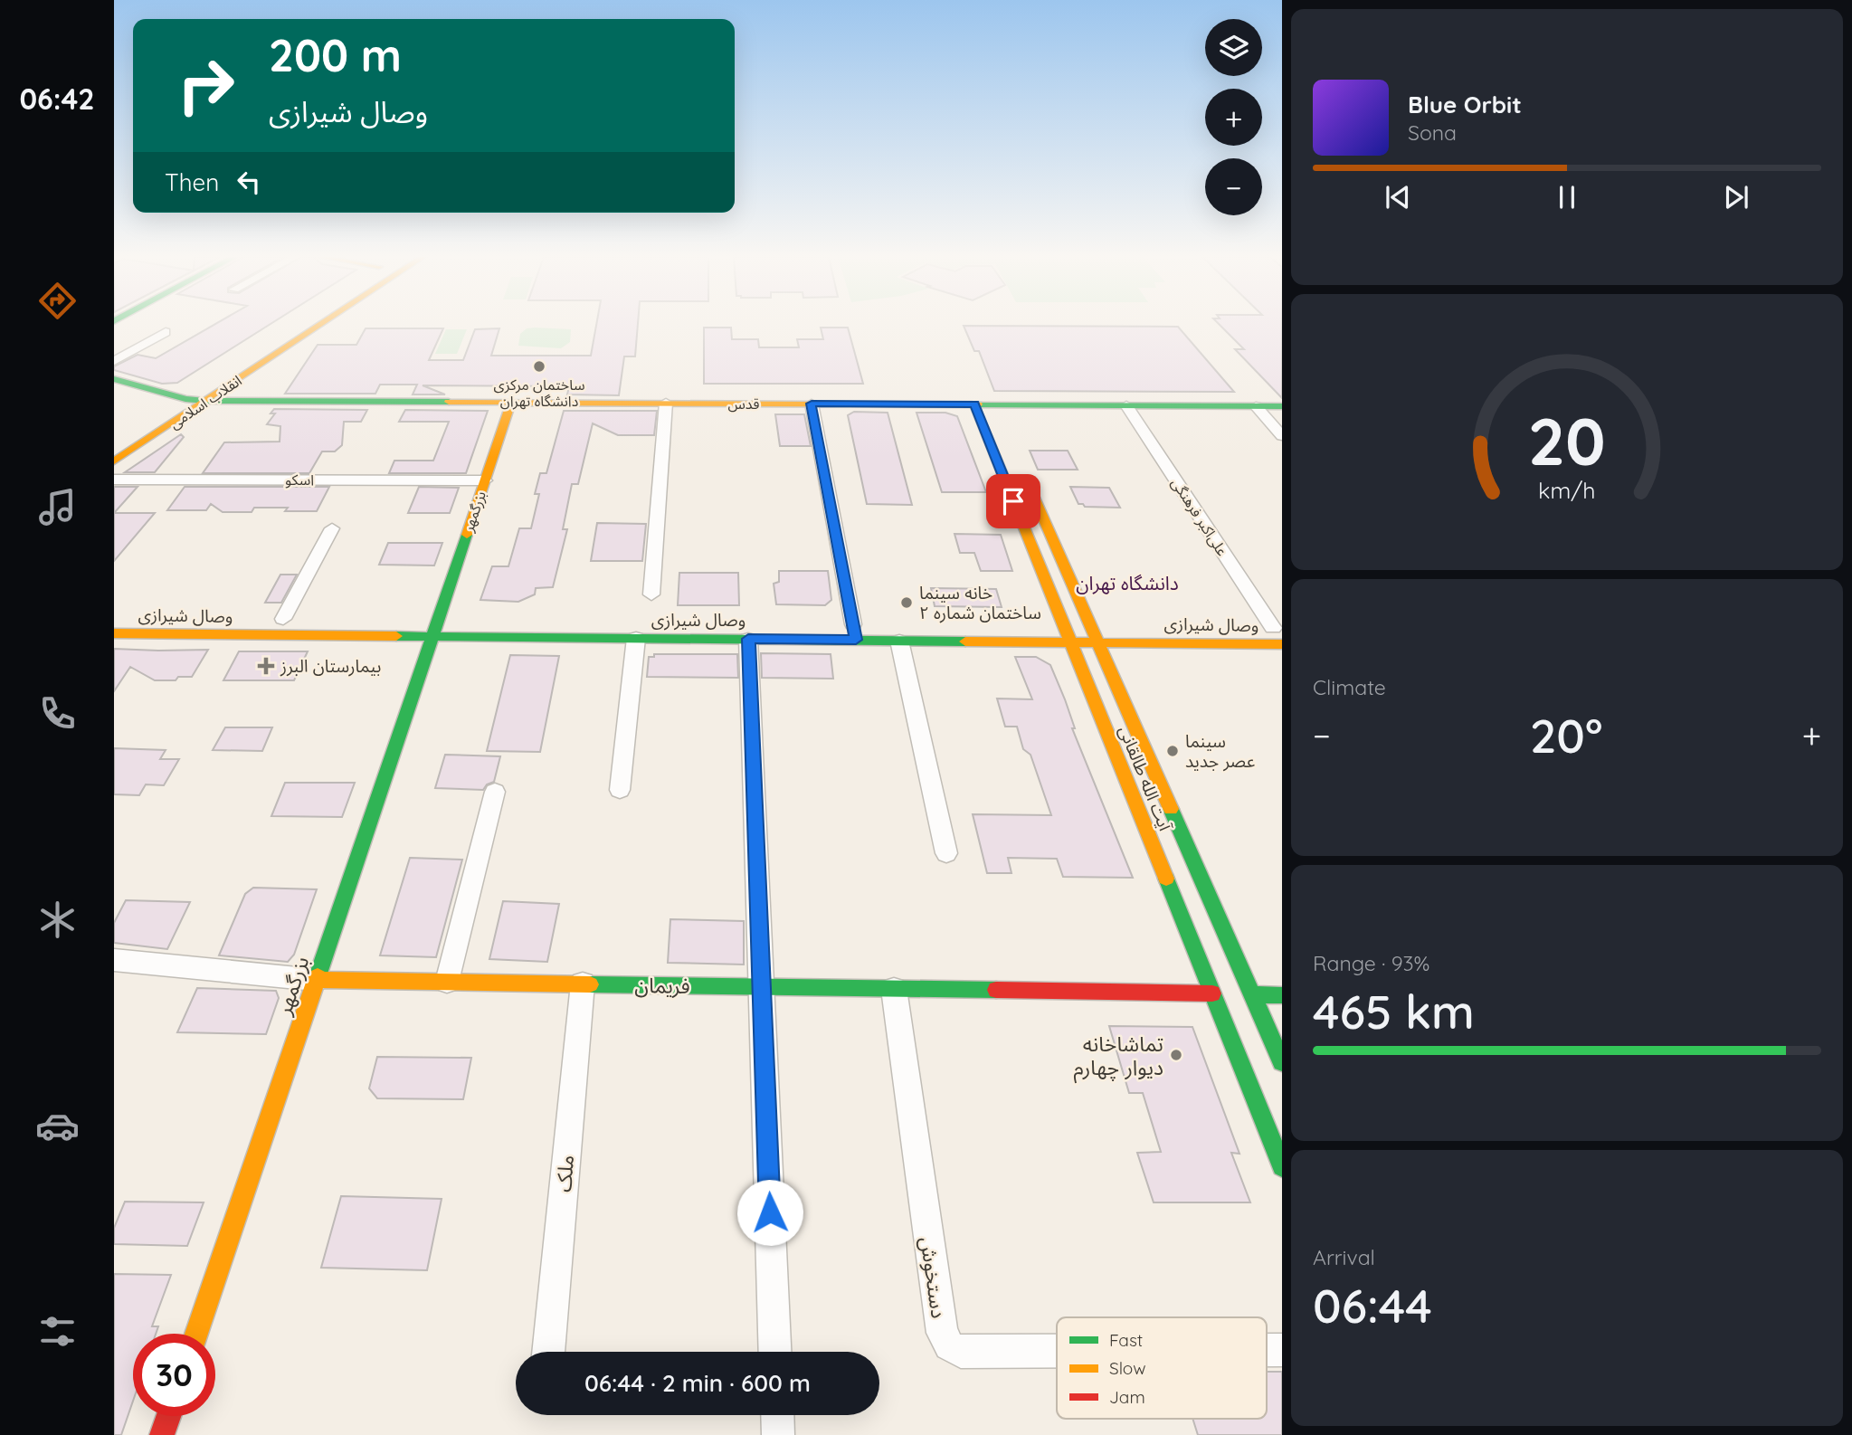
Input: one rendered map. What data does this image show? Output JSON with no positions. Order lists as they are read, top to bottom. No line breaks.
{"streets":{"main road":["انقلاب اسلامی","قدس","بزرگمهر","وصال شیرازی","آیت الله طالقانی","فریمان"],"street":["اسکو","علی‌اکبر فرهنگی","ملک","دستخوش"]},"crossings":[["انقلاب اسلامی","قدس"],["قدس","بزرگمهر"],["قدس","علی‌اکبر فرهنگی"],["قدس","آیت الله طالقانی"],["اسکو","بزرگمهر"],["بزرگمهر","وصال شیرازی"],["بزرگمهر","فریمان"],["وصال شیرازی","آیت الله طالقانی"],["آیت الله طالقانی","فریمان"],["فریمان","ملک"],["فریمان","دستخوش"]],"districts":["دانشگاه تهران"],"places":{"other":["ساختمان مرکزی دانشگاه تهران","خانه سینما ساختمان شماره ۲","سینما عصر جدید","تماشاخانه دیوار چهارم"],"health":["بیمارستان البرز"]},"legend":["Fast","Slow","Jam"],"page":{"tabs":"06:42","map_buttons":["+","−"],"turn":["200 m","وصال شیرازی"],"song":["Blue Orbit","Sona"],"then":"Then","tile":["Climate",["Range · 93%","465 km"],["Arrival","06:44"]],"heat":["−","20°","+"],"limit":"30","trip":"06:44 · 2 min · 600 m","gauge":["20","km/h"]}}
